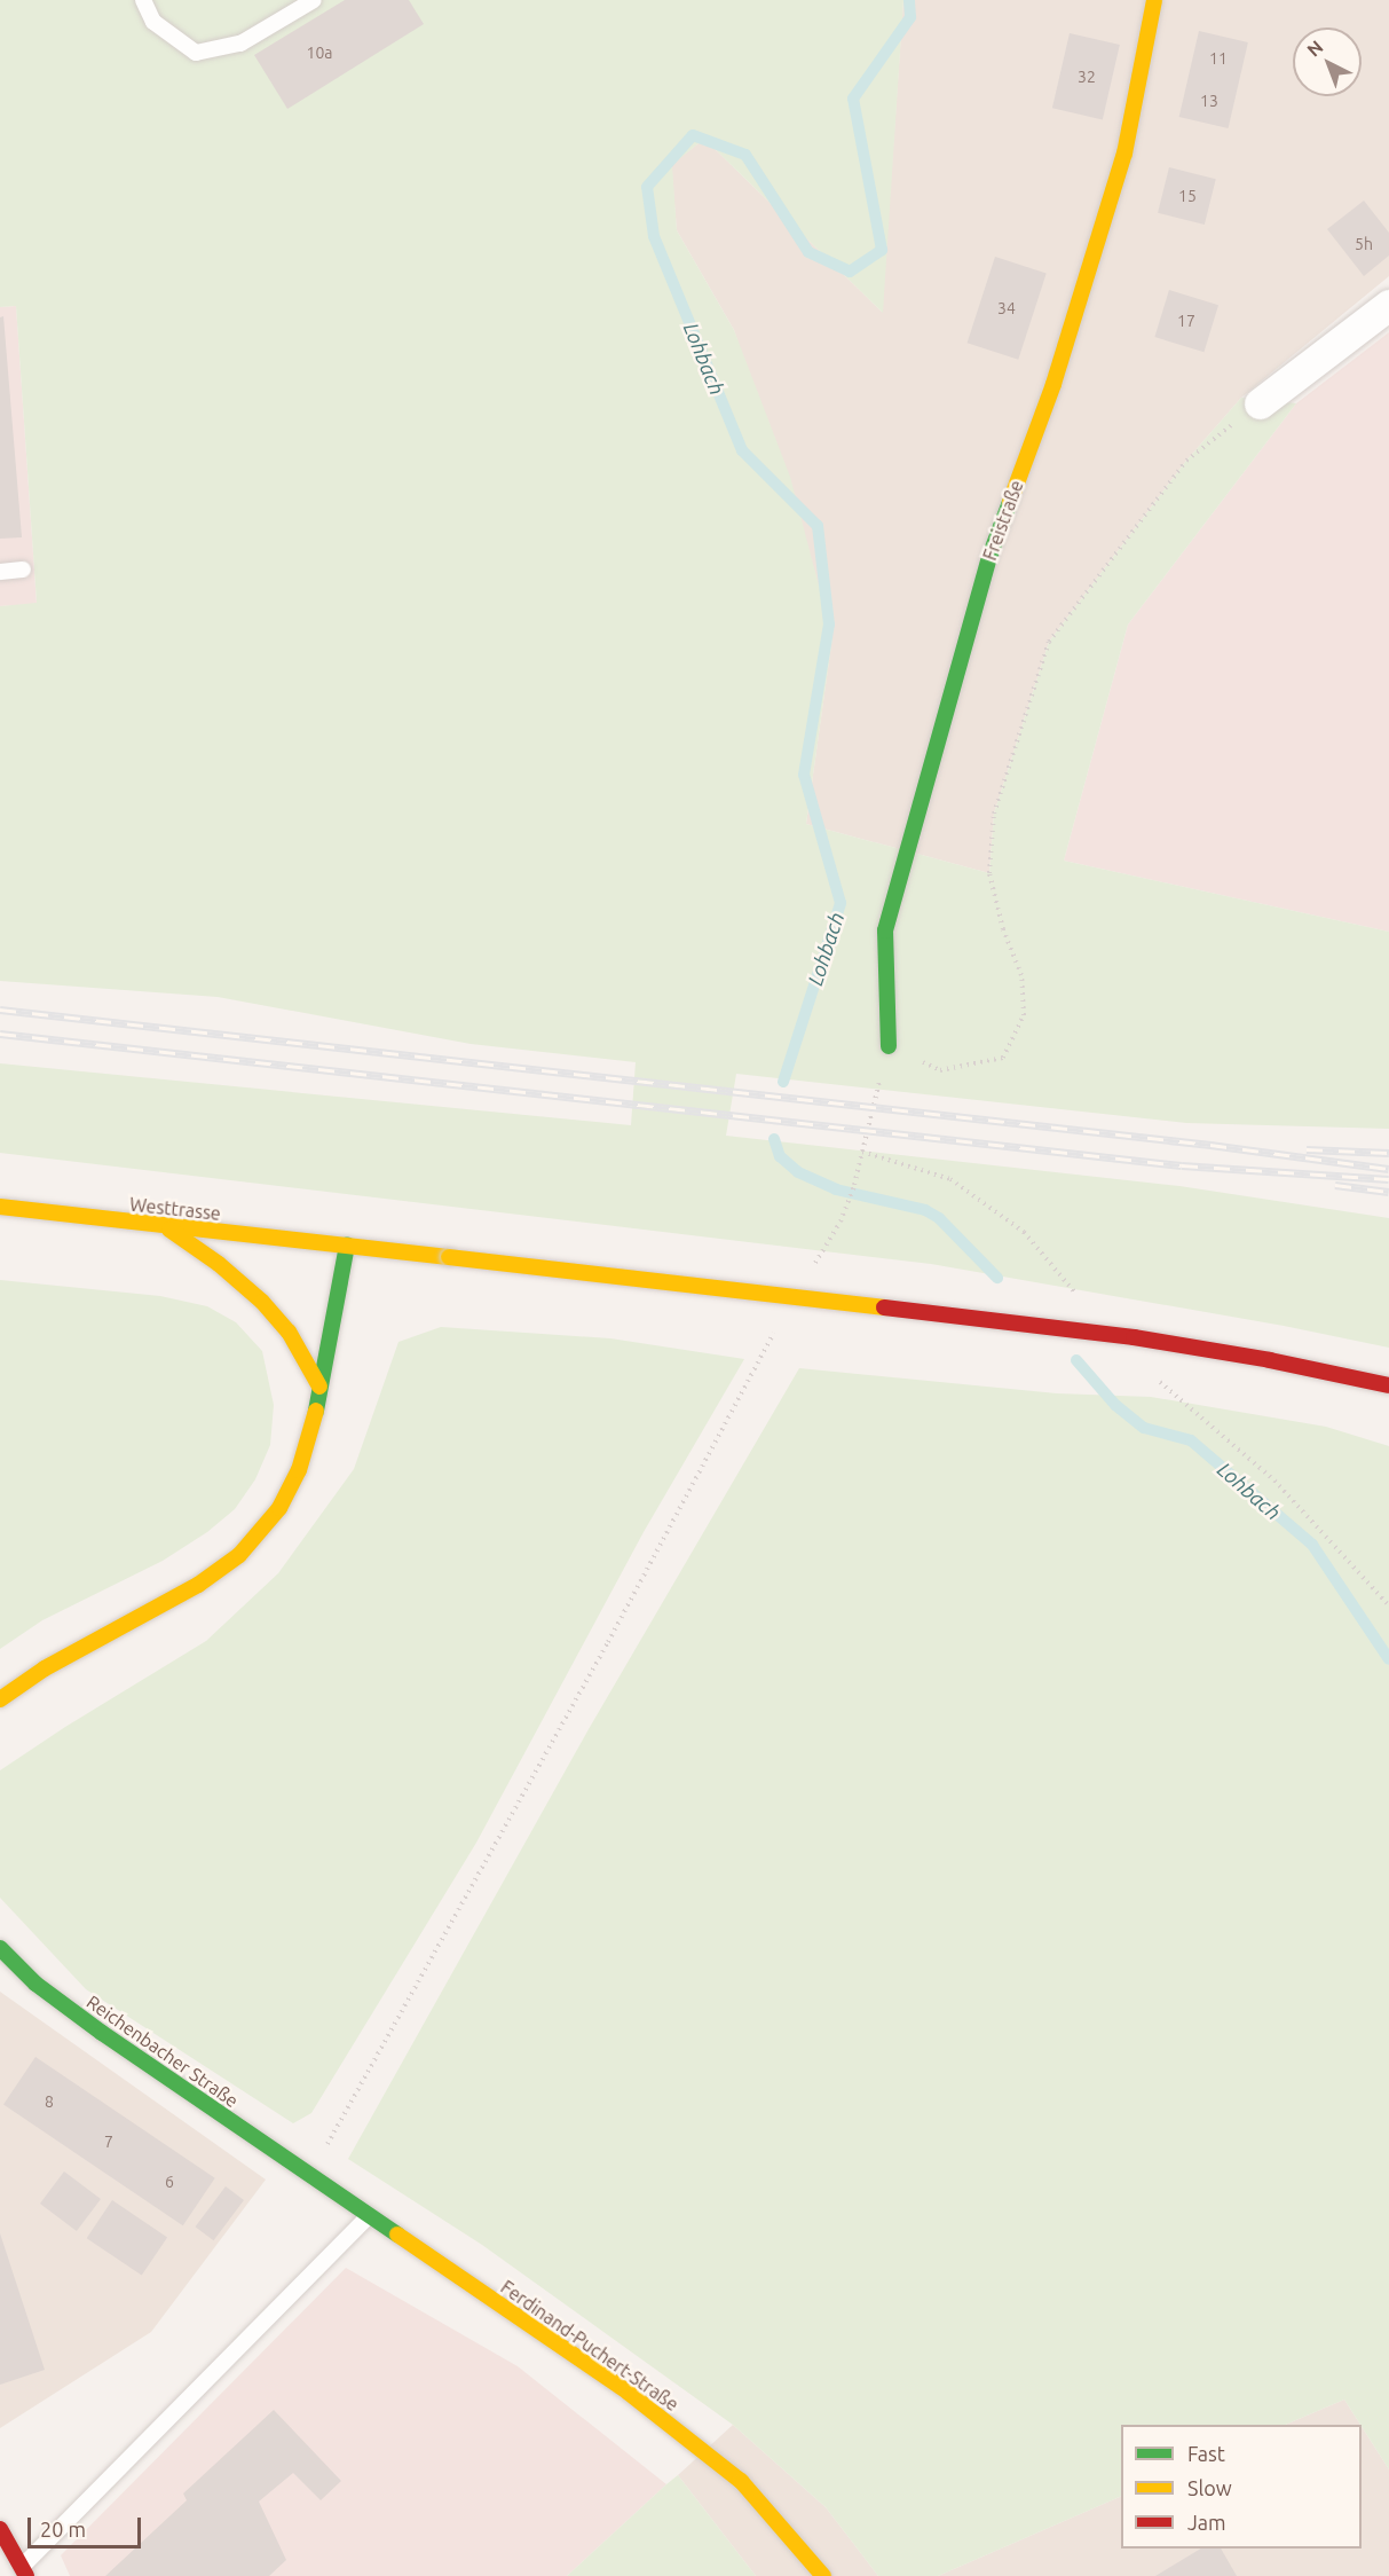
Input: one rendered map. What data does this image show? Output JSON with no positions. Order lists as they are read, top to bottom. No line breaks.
{"streets":{"main road":["Freistraße","Westtrasse","Reichenbacher Straße","Ferdinand-Puchert-Straße"]},"crossings":[["Reichenbacher Straße","Ferdinand-Puchert-Straße"]],"water":["Lohbach"],"house_numbers":["10a","11","32","13","15","5h","34","17","8","7","6"],"legend":["Fast","Slow","Jam"],"scale_bar":"20 m","north":"top left"}
